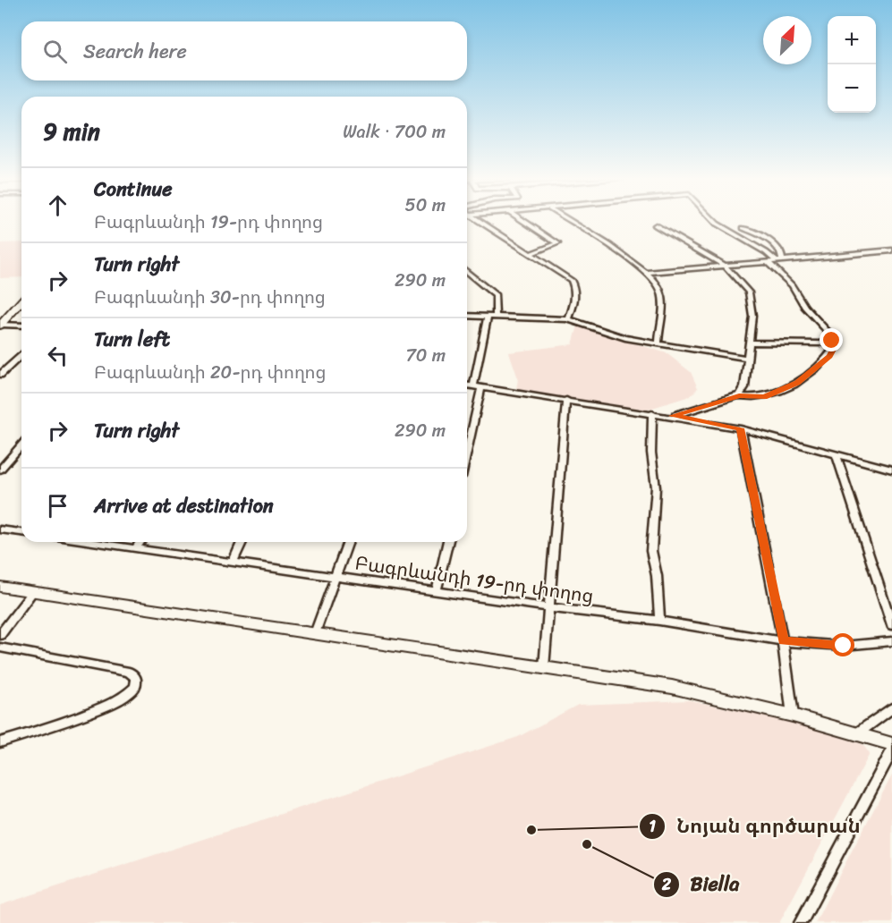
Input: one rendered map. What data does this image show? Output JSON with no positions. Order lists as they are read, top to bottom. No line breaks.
{"streets":{"street":["Բագրևանդի 19-րդ փողոց"]},"places":["Նոյան գործարան","Biella"],"north":"top right","page":{"map_buttons":["+","−"],"search":"Search here","heading":["9 min","Walk · 700 m"],"list":[["Continue","Բագրևանդի 19-րդ փողոց","50 m"],["Turn right","Բագրևանդի 30-րդ փողոց","290 m"],["Turn left","Բագրևանդի 20-րդ փողոց","70 m"],["Turn right","290 m"],"Arrive at destination"]}}
